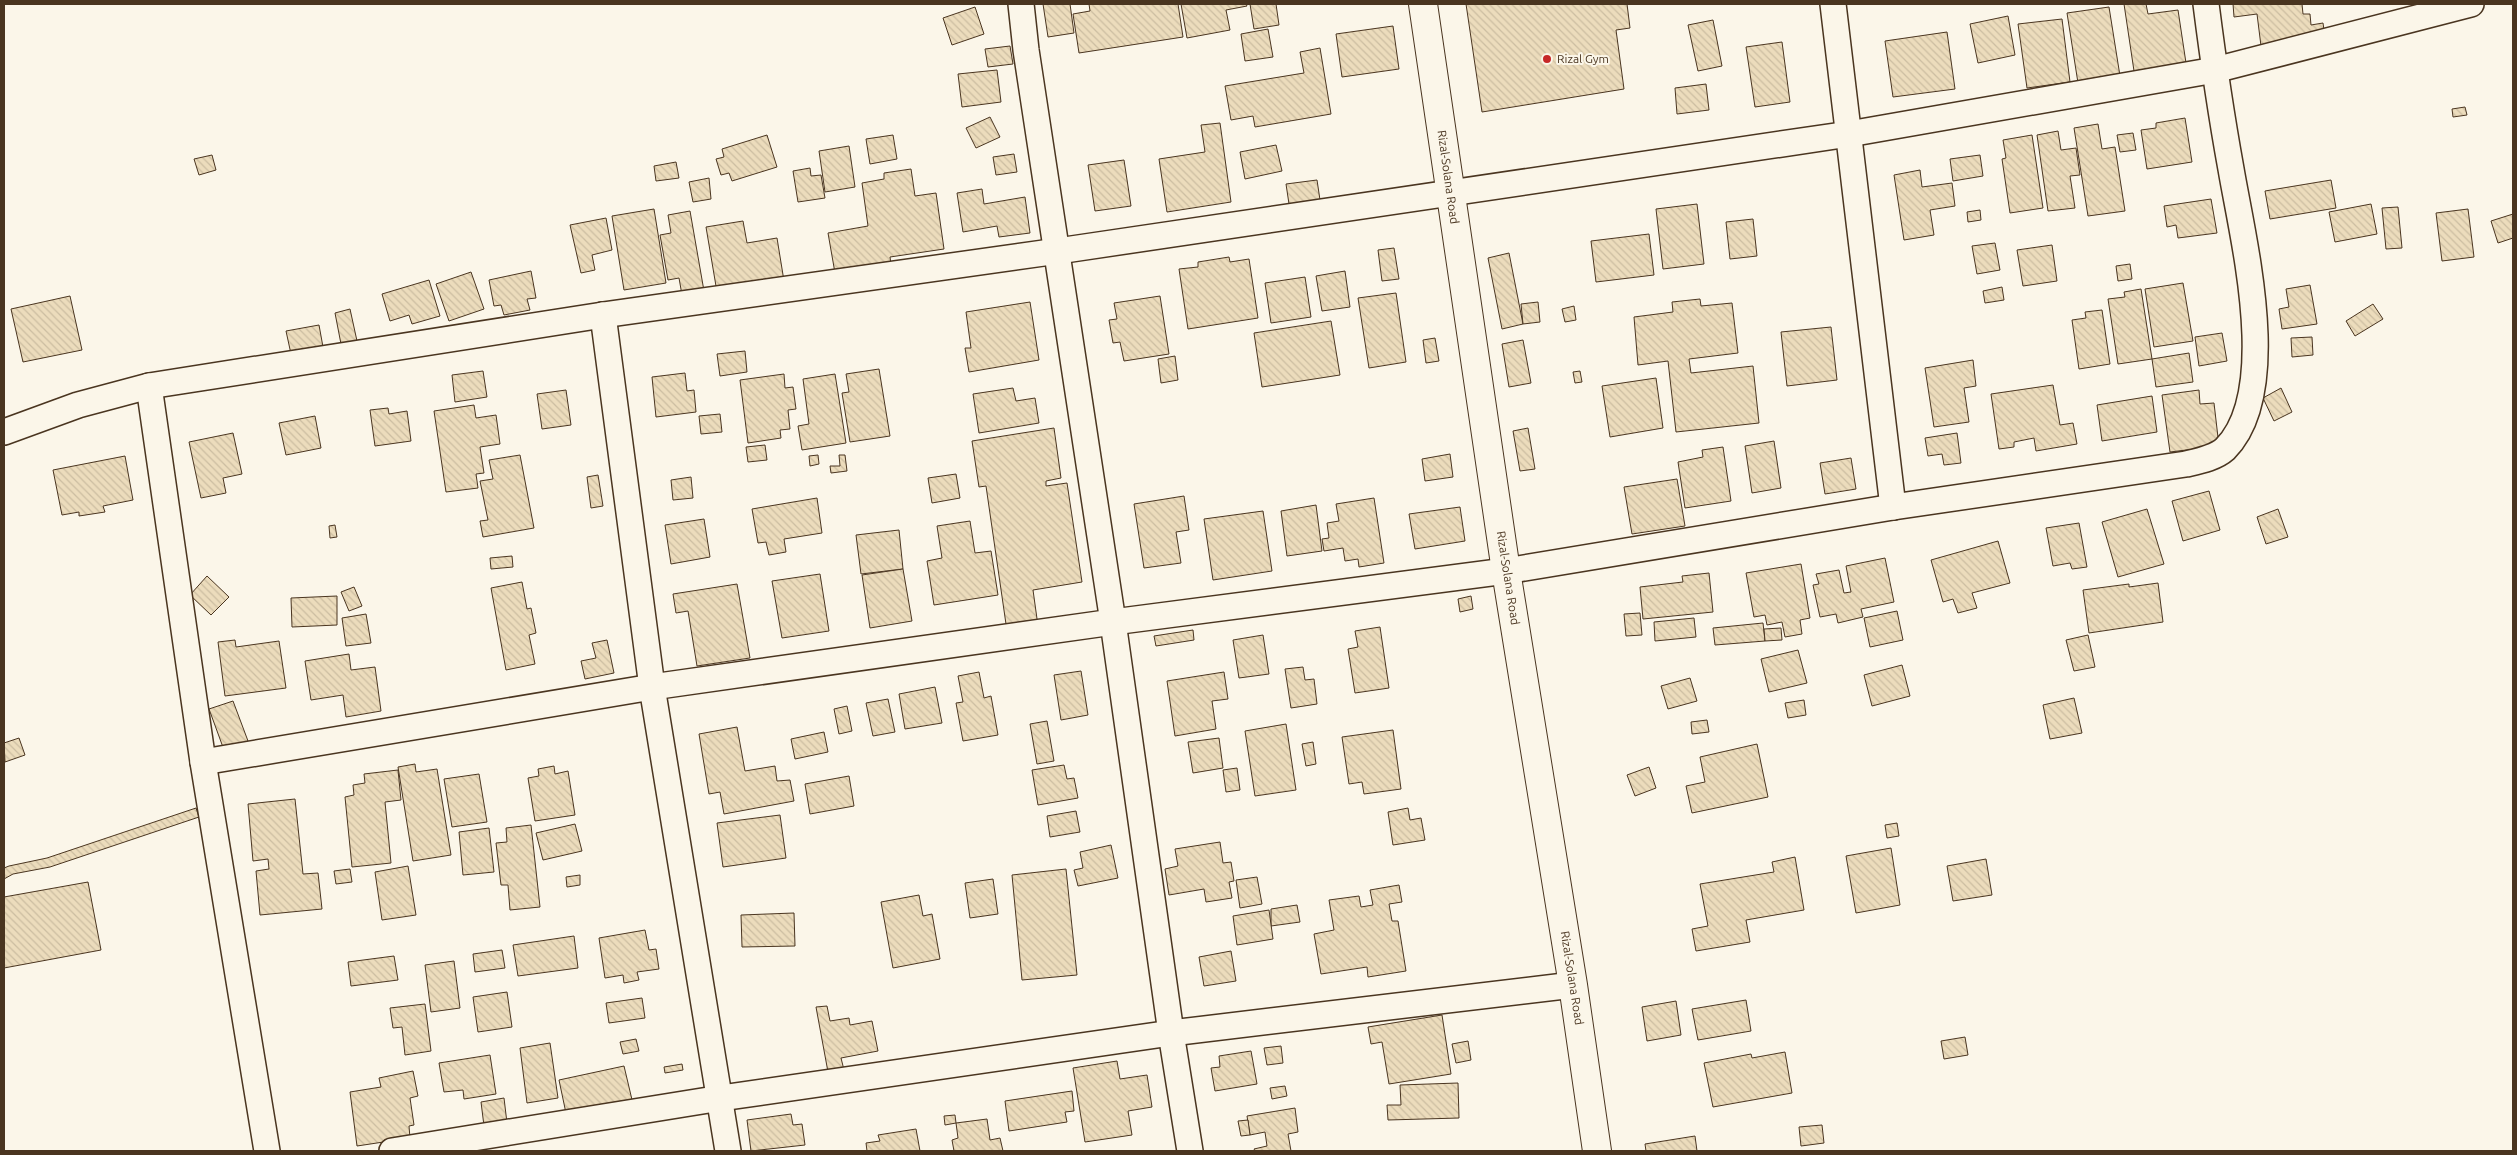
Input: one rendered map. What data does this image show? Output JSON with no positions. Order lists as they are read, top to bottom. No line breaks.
{"streets":{"main road":["Rizal-Solana Road"]},"places":["Rizal Gym"]}
